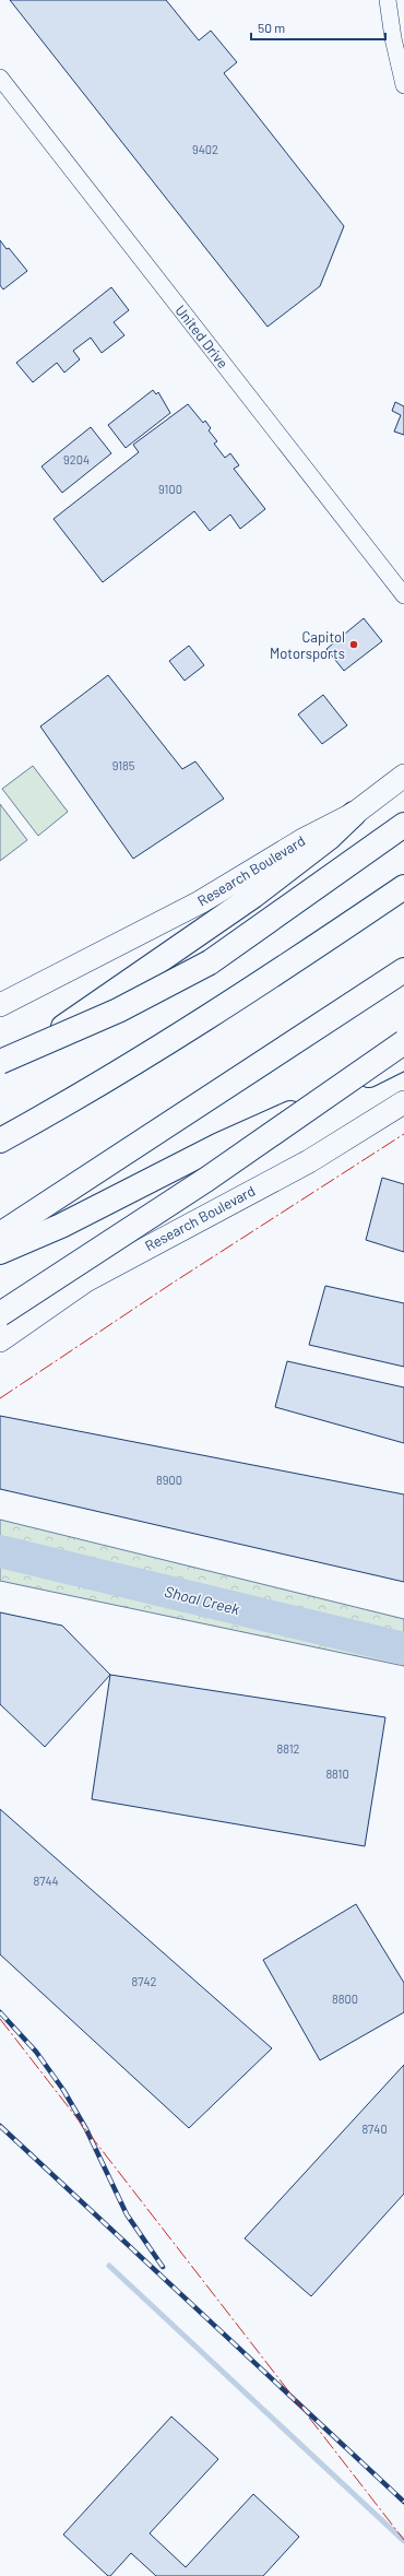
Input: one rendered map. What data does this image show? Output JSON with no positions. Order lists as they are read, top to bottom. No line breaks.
{"streets":{"main road":["Research Boulevard"],"street":["United Drive"]},"water":["Shoal Creek"],"places":["Capitol Motorsports"],"house_numbers":["9402","9204","9100","9185","8900","8812","8810","8744","8742","8800","8740"],"scale_bar":"50 m"}
